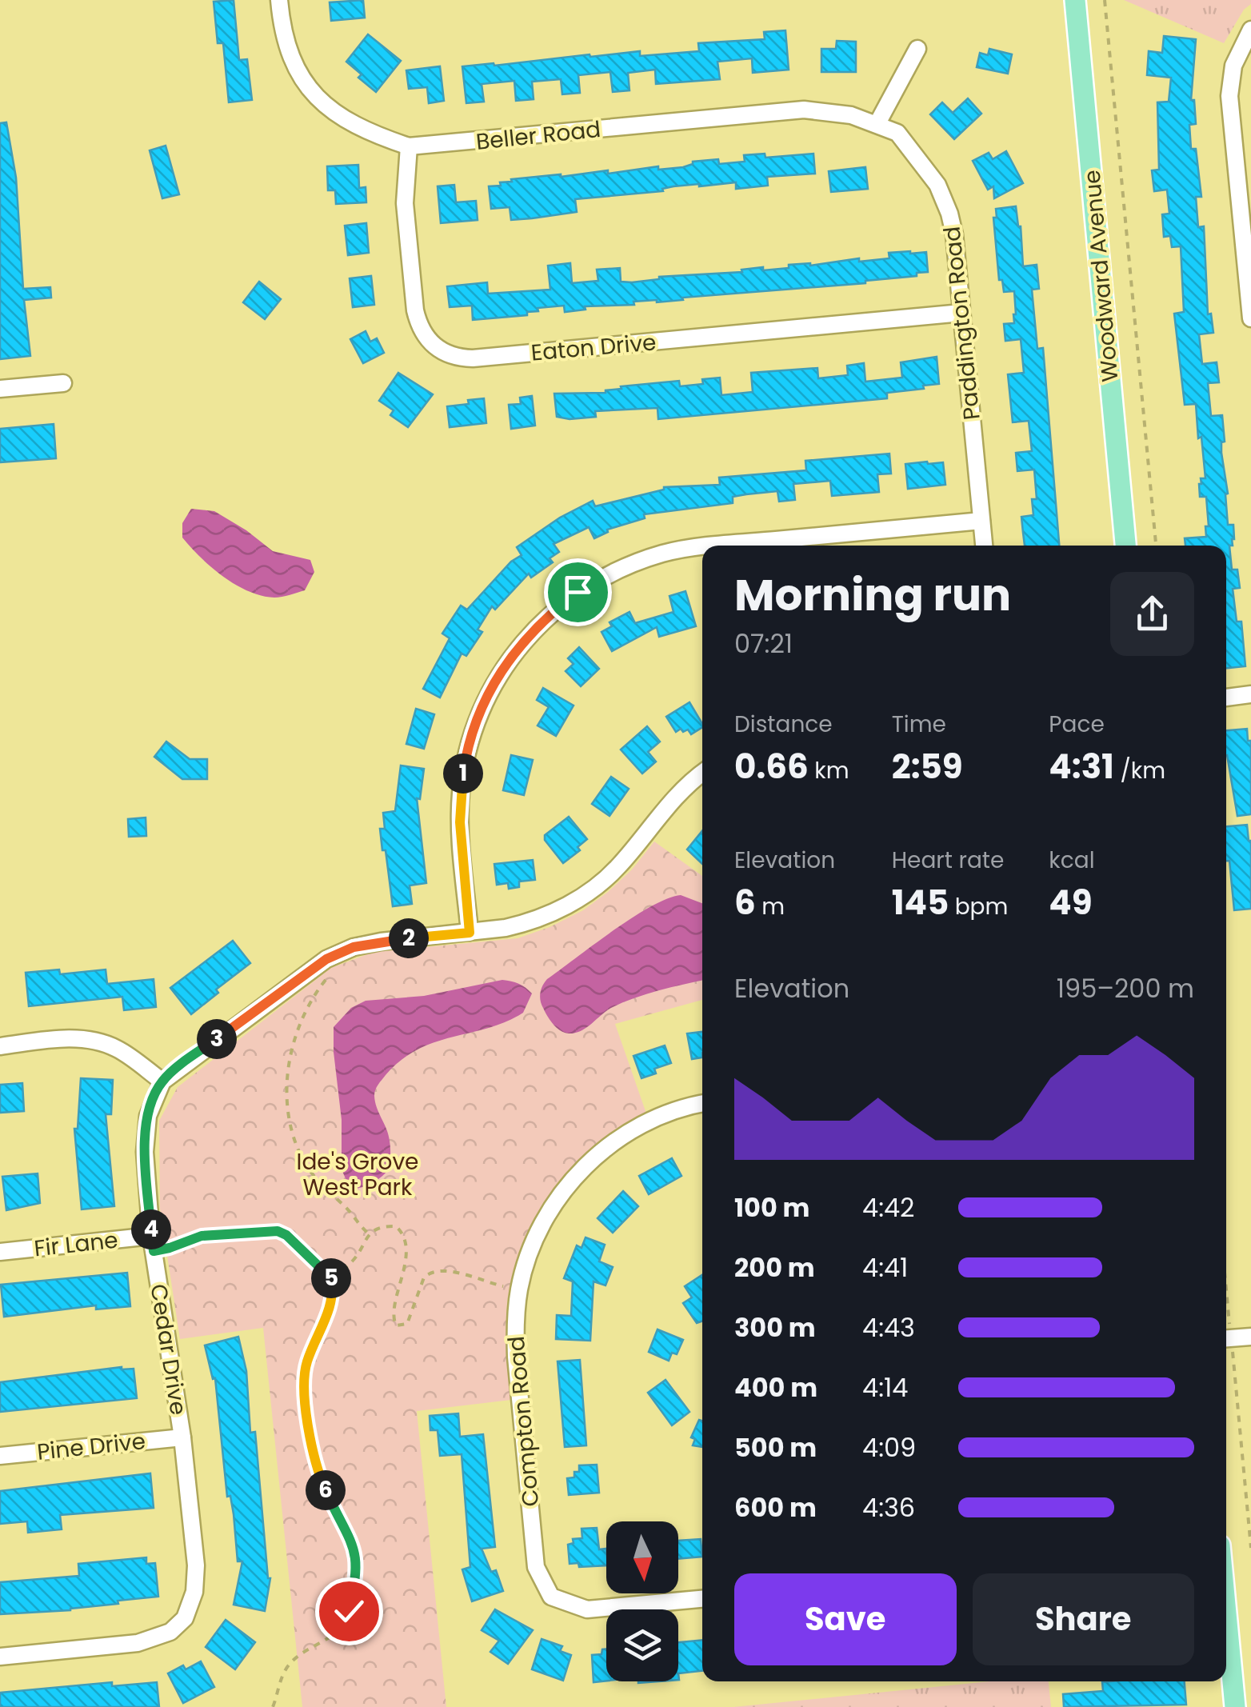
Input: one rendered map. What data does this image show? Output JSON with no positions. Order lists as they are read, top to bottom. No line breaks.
{"streets":{"main road":["Woodward Avenue"],"street":["Beller Road","Paddington Road","Eaton Drive","Fir Lane","Cedar Drive","Compton Road","Pine Drive"]},"crossings":[["Beller Road","Paddington Road"],["Beller Road","Eaton Drive"],["Paddington Road","Eaton Drive"],["Fir Lane","Cedar Drive"],["Cedar Drive","Pine Drive"]],"parks":["Ide's Grove West Park"],"north":"bottom","page":{"heading":["Morning run","07:21"],"stats":[["Distance","0.66 km"],["Time","2:59"],["Pace","4:31 /km"],["Elevation","6 m"],["Heart rate","145 bpm"],["kcal","49"]],"pins":["1","2","3","4","5","6"],"chart":["Elevation","195–200 m"],"list":[{"name":"100 m","note":"4:42"},{"name":"200 m","note":"4:41"},{"name":"300 m","note":"4:43"},{"name":"400 m","note":"4:14"},{"name":"500 m","note":"4:09"},{"name":"600 m","note":"4:36"}],"buttons":["Save","Share"]}}
